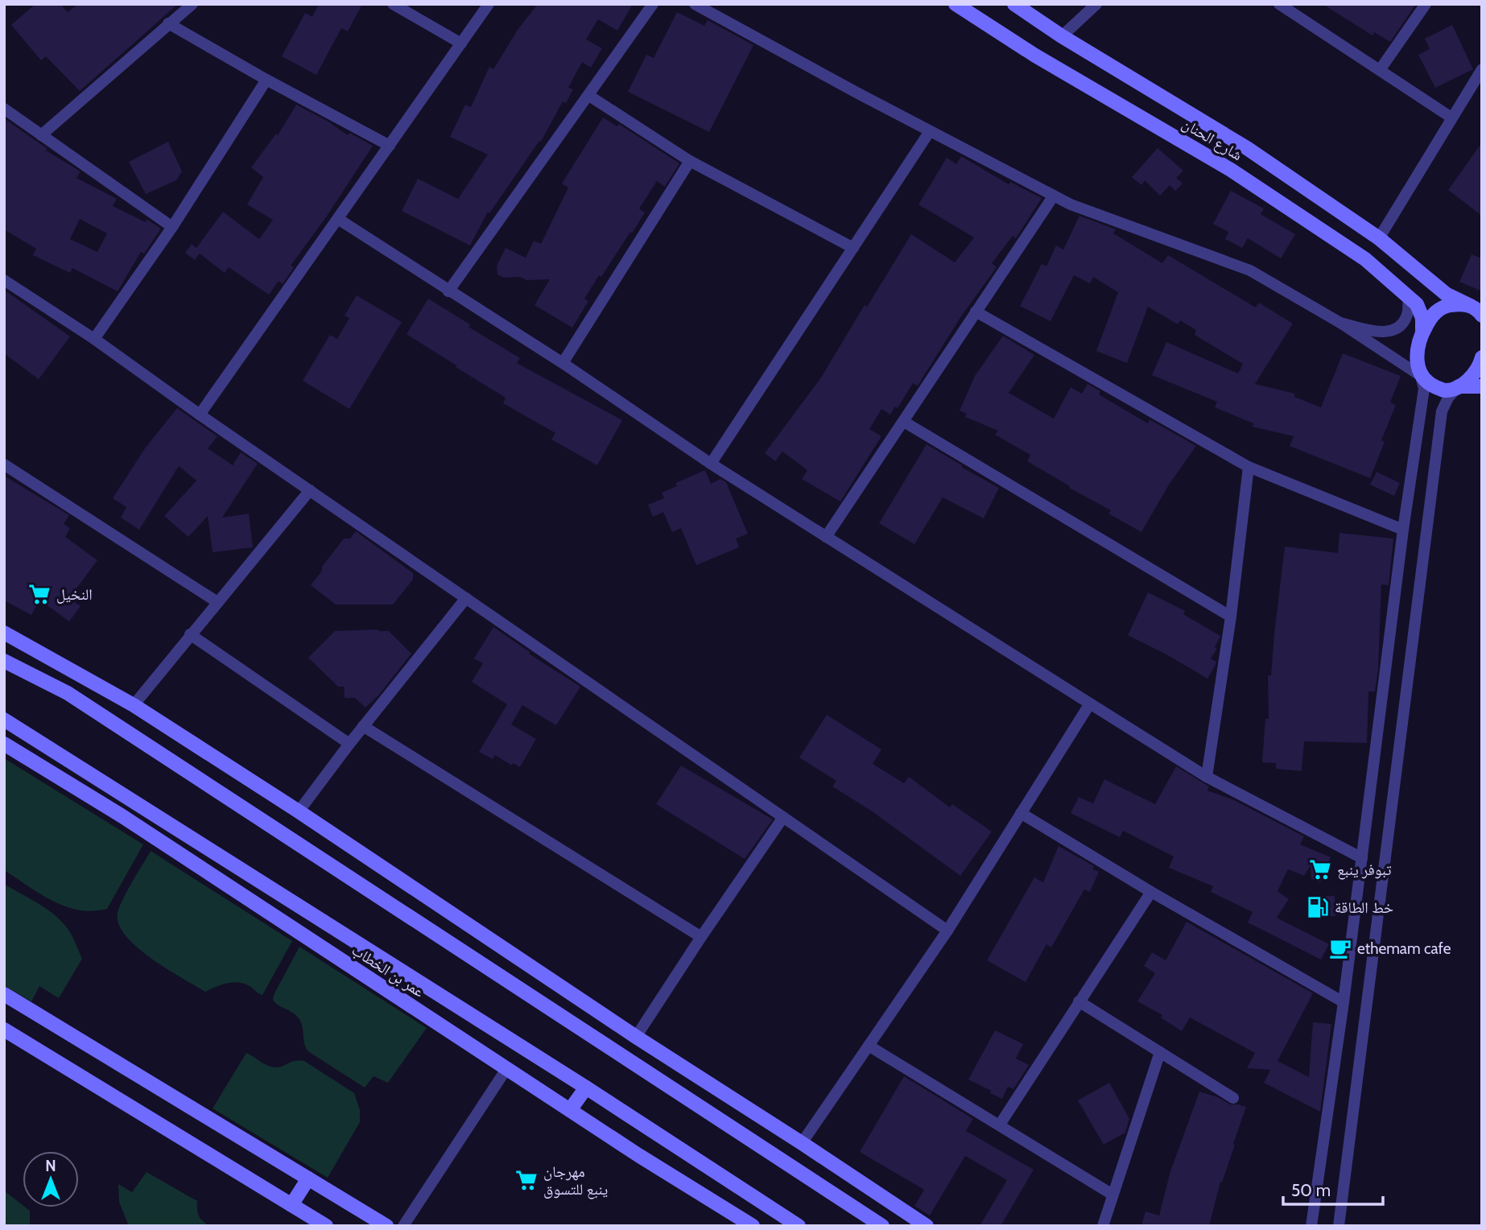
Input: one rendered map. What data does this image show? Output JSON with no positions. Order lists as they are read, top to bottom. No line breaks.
{"streets":{"main road":["شارع الحنان","عمر بن الخطاب"]},"places":{"supermarket":["النخيل","تبوفر ينبع","مهرجان ينبع للتسوق"],"fuel station":["خط الطاقة"],"cafe":["ethemam cafe"]},"scale_bar":"50 m","north":"top"}
